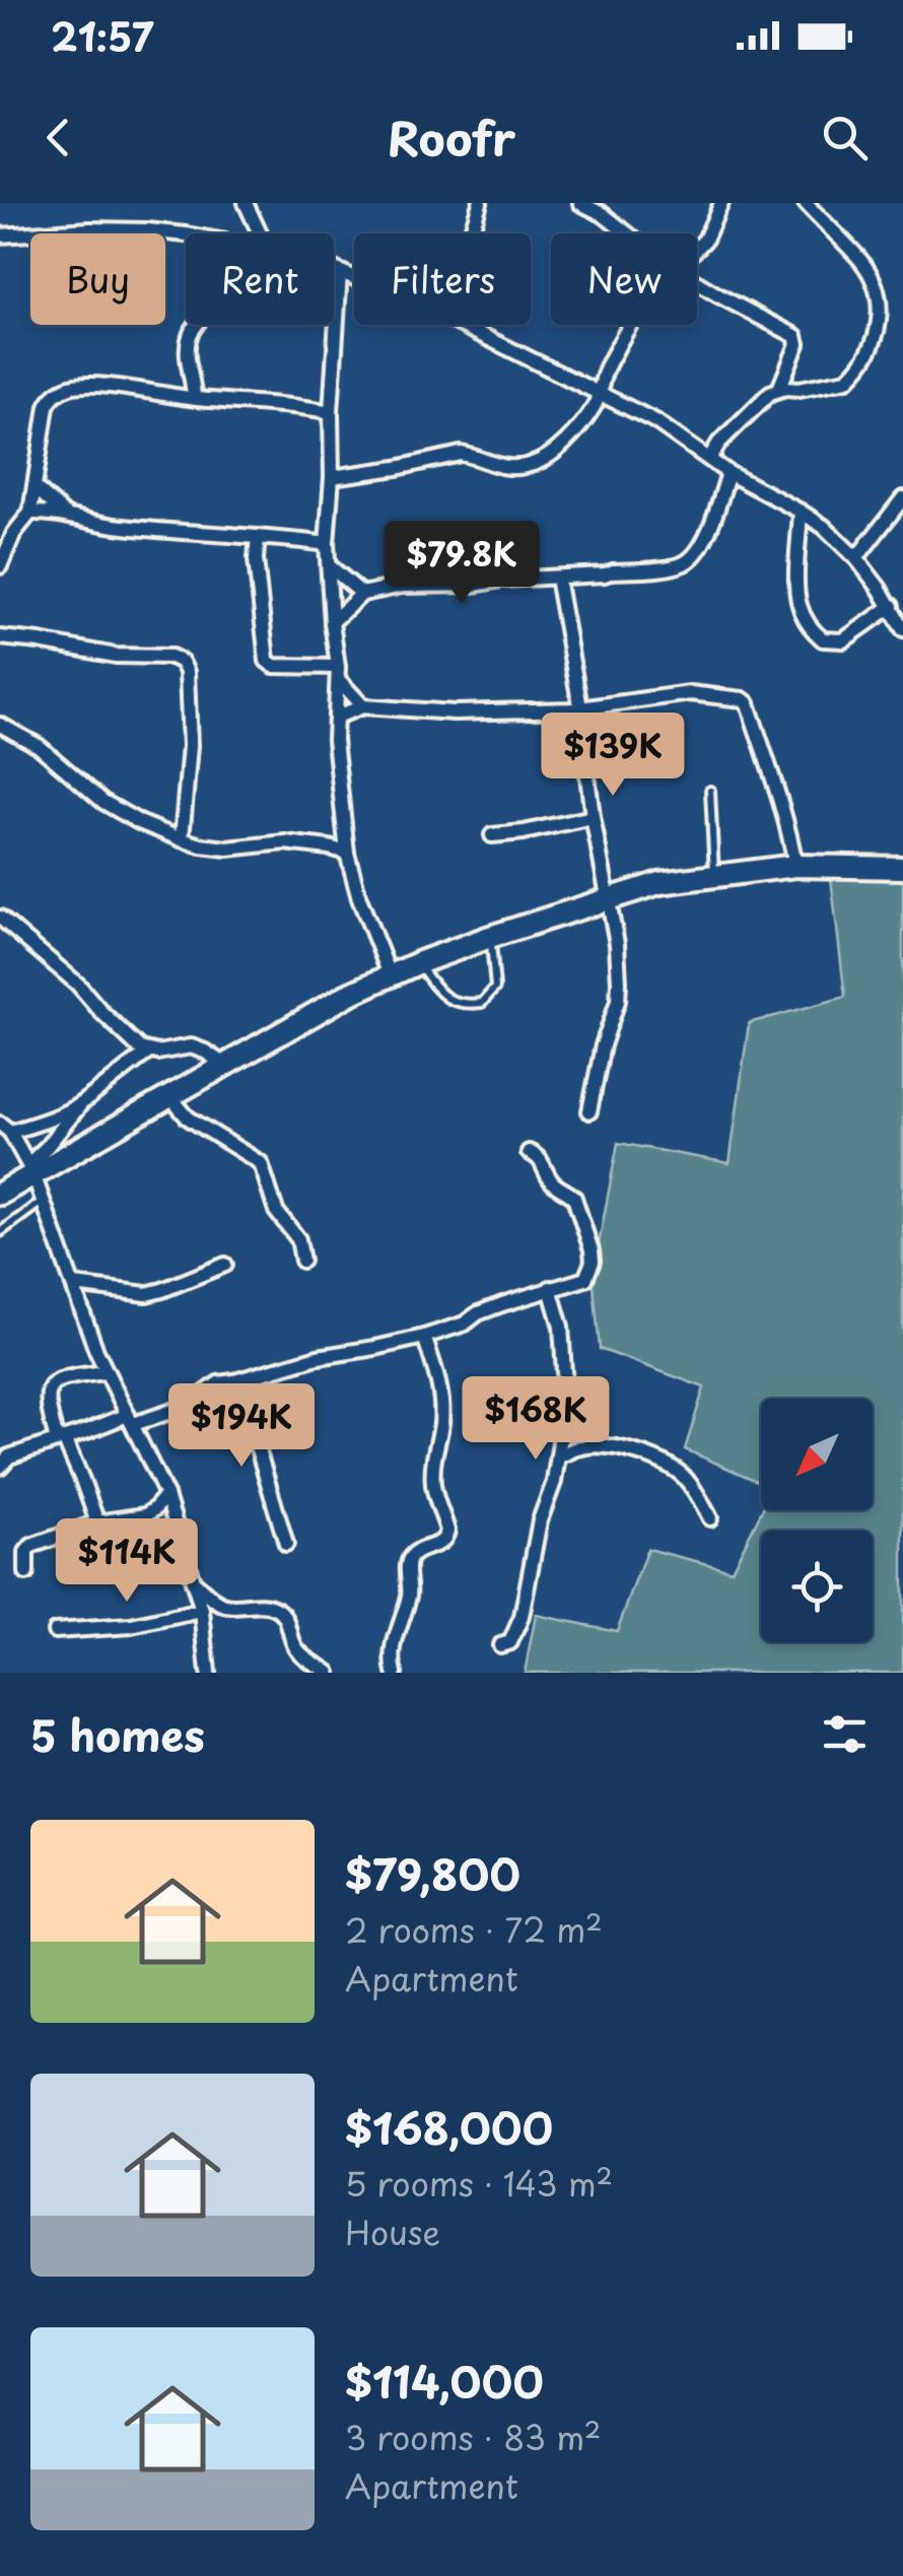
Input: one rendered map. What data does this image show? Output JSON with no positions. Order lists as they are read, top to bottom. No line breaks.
{"north":"bottom left","page":{"status":"21:57","header":"Roofr","chip":["Buy","Rent","Filters","New"],"price":["$79.8K","$139K","$168K","$194K","$114K"],"heading":"5 homes","list":[{"name":"$79,800","note":"2 rooms · 72 m² · Apartment"},{"name":"$168,000","note":"5 rooms · 143 m² · House"},{"name":"$114,000","note":"3 rooms · 83 m² · Apartment"}]}}
